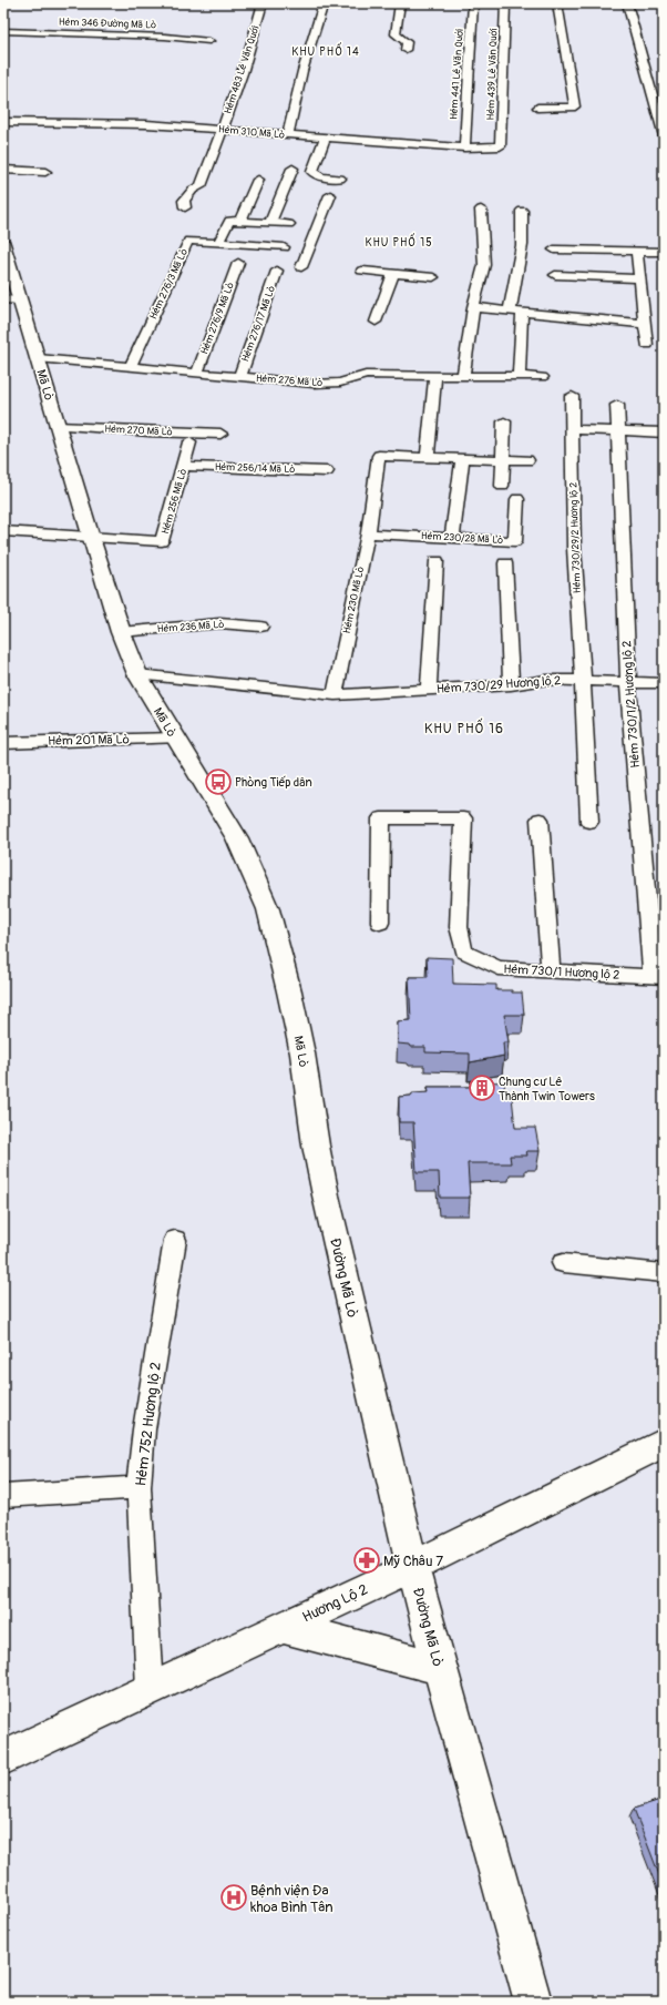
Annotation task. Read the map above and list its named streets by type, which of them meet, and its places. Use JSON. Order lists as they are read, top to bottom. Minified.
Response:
{"streets":{"main road":["Mã Lò","Đường Mã Lò","Hương Lộ 2"],"street":["Hẻm 346 Đường Mã Lò","Hẻm 483 Lê Văn Quới","Hẻm 441 Lê Văn Quới","Hẻm 439 Lê Văn Quới","Hẻm 310 Mã Lò","Hẻm 276/3 Mã Lò","Hẻm 276/9 Mã Lò","Hẻm 276/17 Mã Lò","Hẻm 276 Mã Lò","Hẻm 270 Mã Lò","Hẻm 256/14 Mã Lò","Hẻm 256 Mã Lò","Hẻm 230/28 Mã Lò","Hẻm 730/29/2 Hương lộ 2","Hẻm 230 Mã Lò","Hẻm 236 Mã Lò","Hẻm 730/29 Hương lộ 2","Hẻm 730/1/2 Hương lộ 2","Hẻm 201 Mã Lò","Hẻm 730/1 Hương lộ 2","Hẻm 752 Hương lộ 2"]},"crossings":[["Hẻm 483 Lê Văn Quới","Hẻm 310 Mã Lò"],["Hẻm 441 Lê Văn Quới","Hẻm 310 Mã Lò"],["Hẻm 439 Lê Văn Quới","Hẻm 310 Mã Lò"],["Hẻm 276/3 Mã Lò","Hẻm 276/9 Mã Lò"],["Hẻm 276/3 Mã Lò","Hẻm 276 Mã Lò"],["Hẻm 276/9 Mã Lò","Hẻm 276 Mã Lò"],["Hẻm 276/17 Mã Lò","Hẻm 276 Mã Lò"],["Hẻm 276 Mã Lò","Mã Lò"],["Mã Lò","Hẻm 270 Mã Lò"],["Mã Lò","Hẻm 256 Mã Lò"],["Mã Lò","Hẻm 236 Mã Lò"],["Mã Lò","Hẻm 201 Mã Lò"],["Mã Lò","Đường Mã Lò"],["Hẻm 256/14 Mã Lò","Hẻm 256 Mã Lò"],["Hẻm 230/28 Mã Lò","Hẻm 230 Mã Lò"],["Hẻm 730/29/2 Hương lộ 2","Hẻm 730/29 Hương lộ 2"],["Hẻm 230 Mã Lò","Hẻm 730/29 Hương lộ 2"],["Hẻm 730/29 Hương lộ 2","Hẻm 730/1/2 Hương lộ 2"],["Hẻm 730/1/2 Hương lộ 2","Hẻm 730/1 Hương lộ 2"],["Đường Mã Lò","Hương Lộ 2"],["Hẻm 752 Hương lộ 2","Hương Lộ 2"]],"districts":["KHU PHỐ 14","KHU PHỐ 15","KHU PHỐ 16"],"places":{"bus stop":["Phòng Tiếp dân"],"building":["Chung cư Lê Thành Twin Towers"],"pharmacy":["Mỹ Châu 7"],"hospital":["Bệnh viện Đa khoa Bình Tân"]}}
